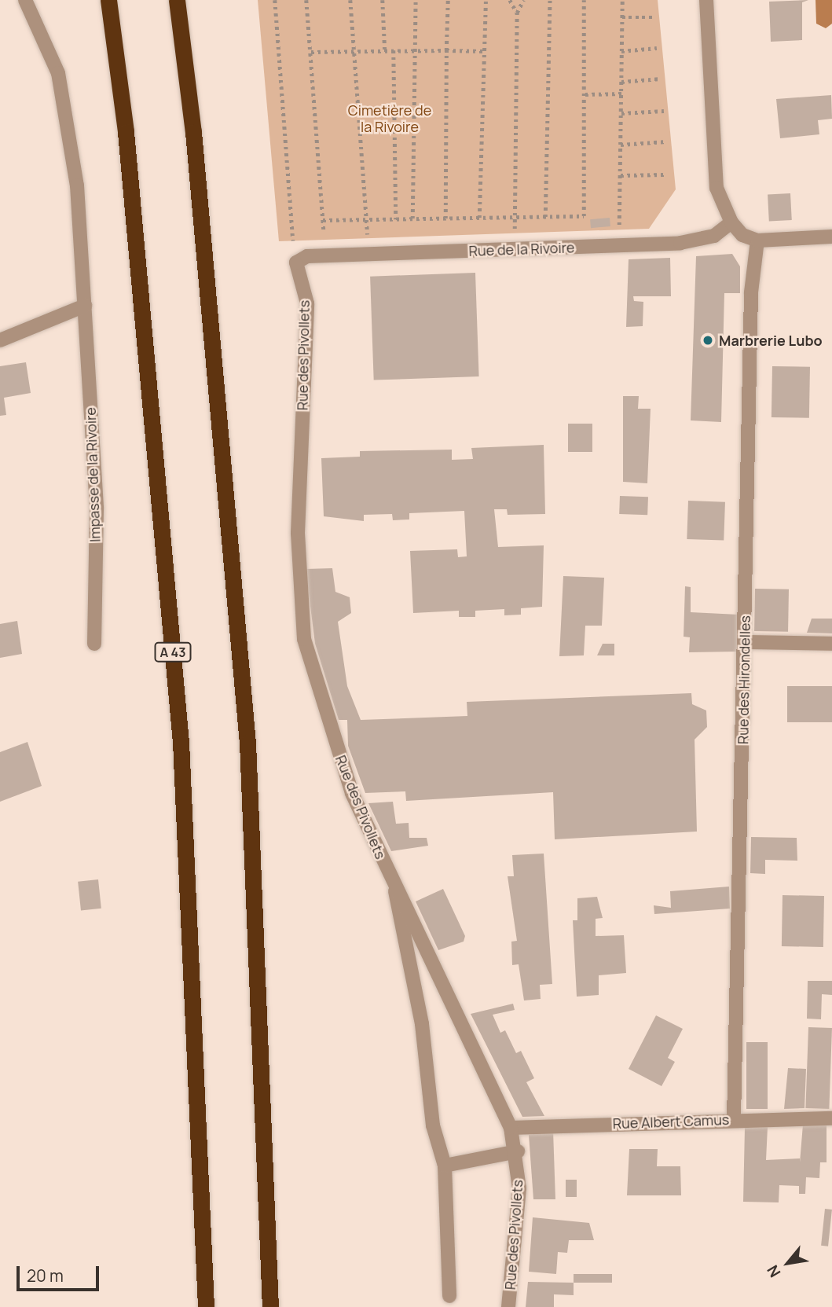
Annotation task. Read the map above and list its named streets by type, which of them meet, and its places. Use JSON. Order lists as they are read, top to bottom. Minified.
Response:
{"streets":{"highway":["A 43"],"street":["Rue de la Rivoire","Rue des Pivollets","Impasse de la Rivoire","Rue des Hirondelles","Rue Albert Camus"]},"crossings":[["Rue de la Rivoire","Rue des Pivollets"],["Rue des Pivollets","Rue Albert Camus"],["Rue des Hirondelles","Rue Albert Camus"]],"parks":["Cimetière de la Rivoire"],"places":["Marbrerie Lubo"],"scale_bar":"20 m","north":"bottom left"}
